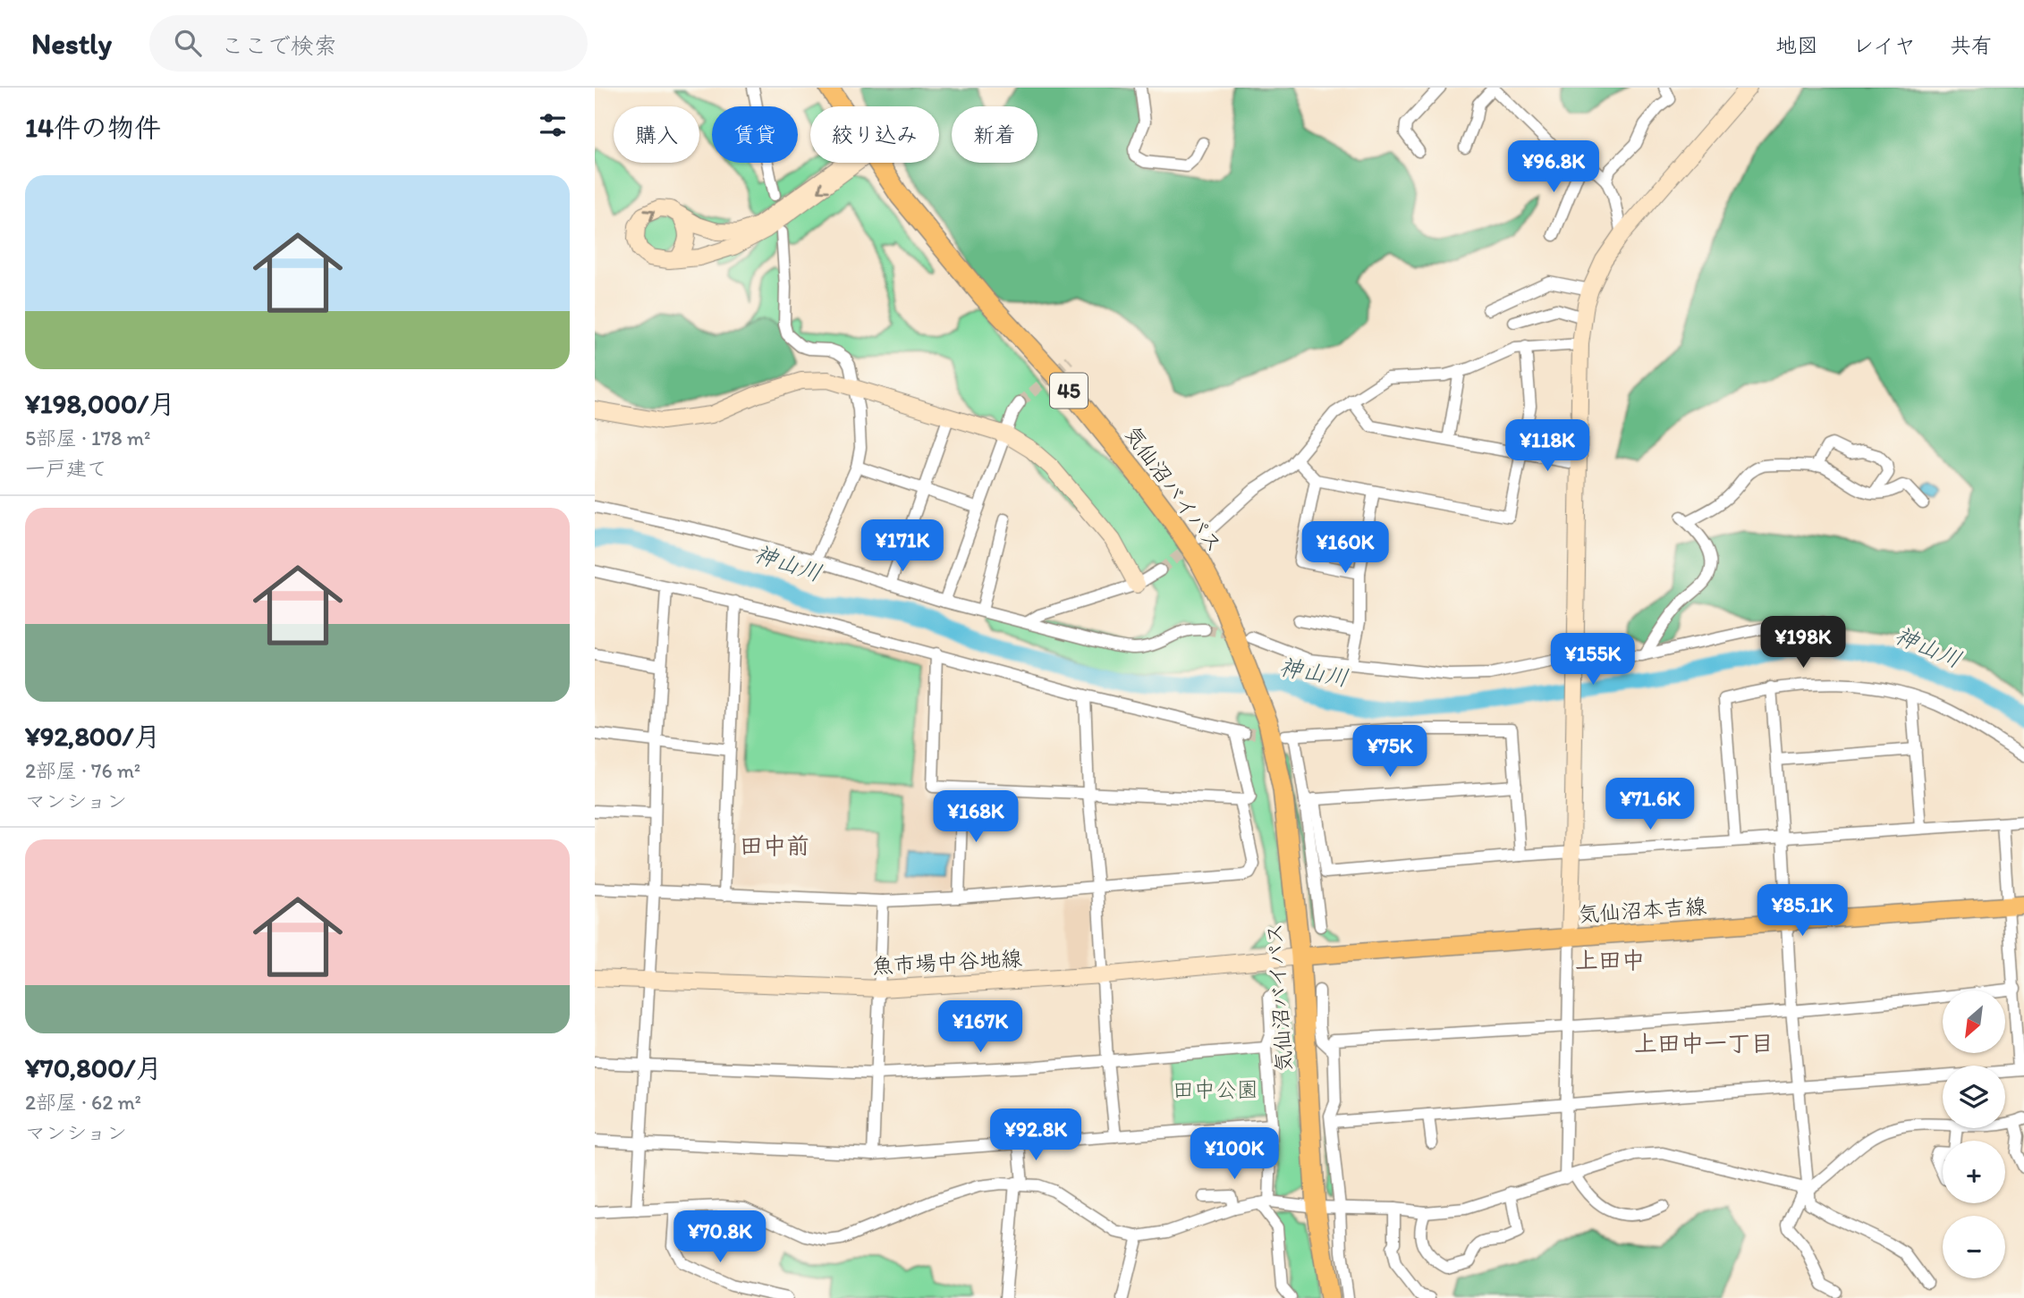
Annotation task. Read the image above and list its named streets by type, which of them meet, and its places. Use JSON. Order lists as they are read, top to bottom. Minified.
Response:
{"streets":{"highway":["45","気仙沼バイパス"],"main road":["気仙沼本吉線"],"street":["魚市場中谷地線"]},"crossings":[["気仙沼バイパス","気仙沼本吉線"],["気仙沼バイパス","魚市場中谷地線"],["気仙沼本吉線","魚市場中谷地線"]],"districts":["田中前","上田中","上田中一丁目"],"water":["神山川"],"parks":["田中公園"],"north":"bottom left","page":{"header":"Nestly","search":"ここで検索","nav":["地図","レイヤ","共有"],"heading":"14件の物件","chip":["購入","賃貸","絞り込み","新着"],"price":["¥96.8K","¥118K","¥171K","¥160K","¥198K","¥155K","¥75K","¥71.6K","¥168K","¥85.1K","¥167K","¥92.8K","¥100K","¥70.8K"],"list":[{"name":"¥198,000/月","note":"5部屋 · 178 m² · 一戸建て"},{"name":"¥92,800/月","note":"2部屋 · 76 m² · マンション"},{"name":"¥70,800/月","note":"2部屋 · 62 m² · マンション"}],"map_buttons":["+","−"]}}
